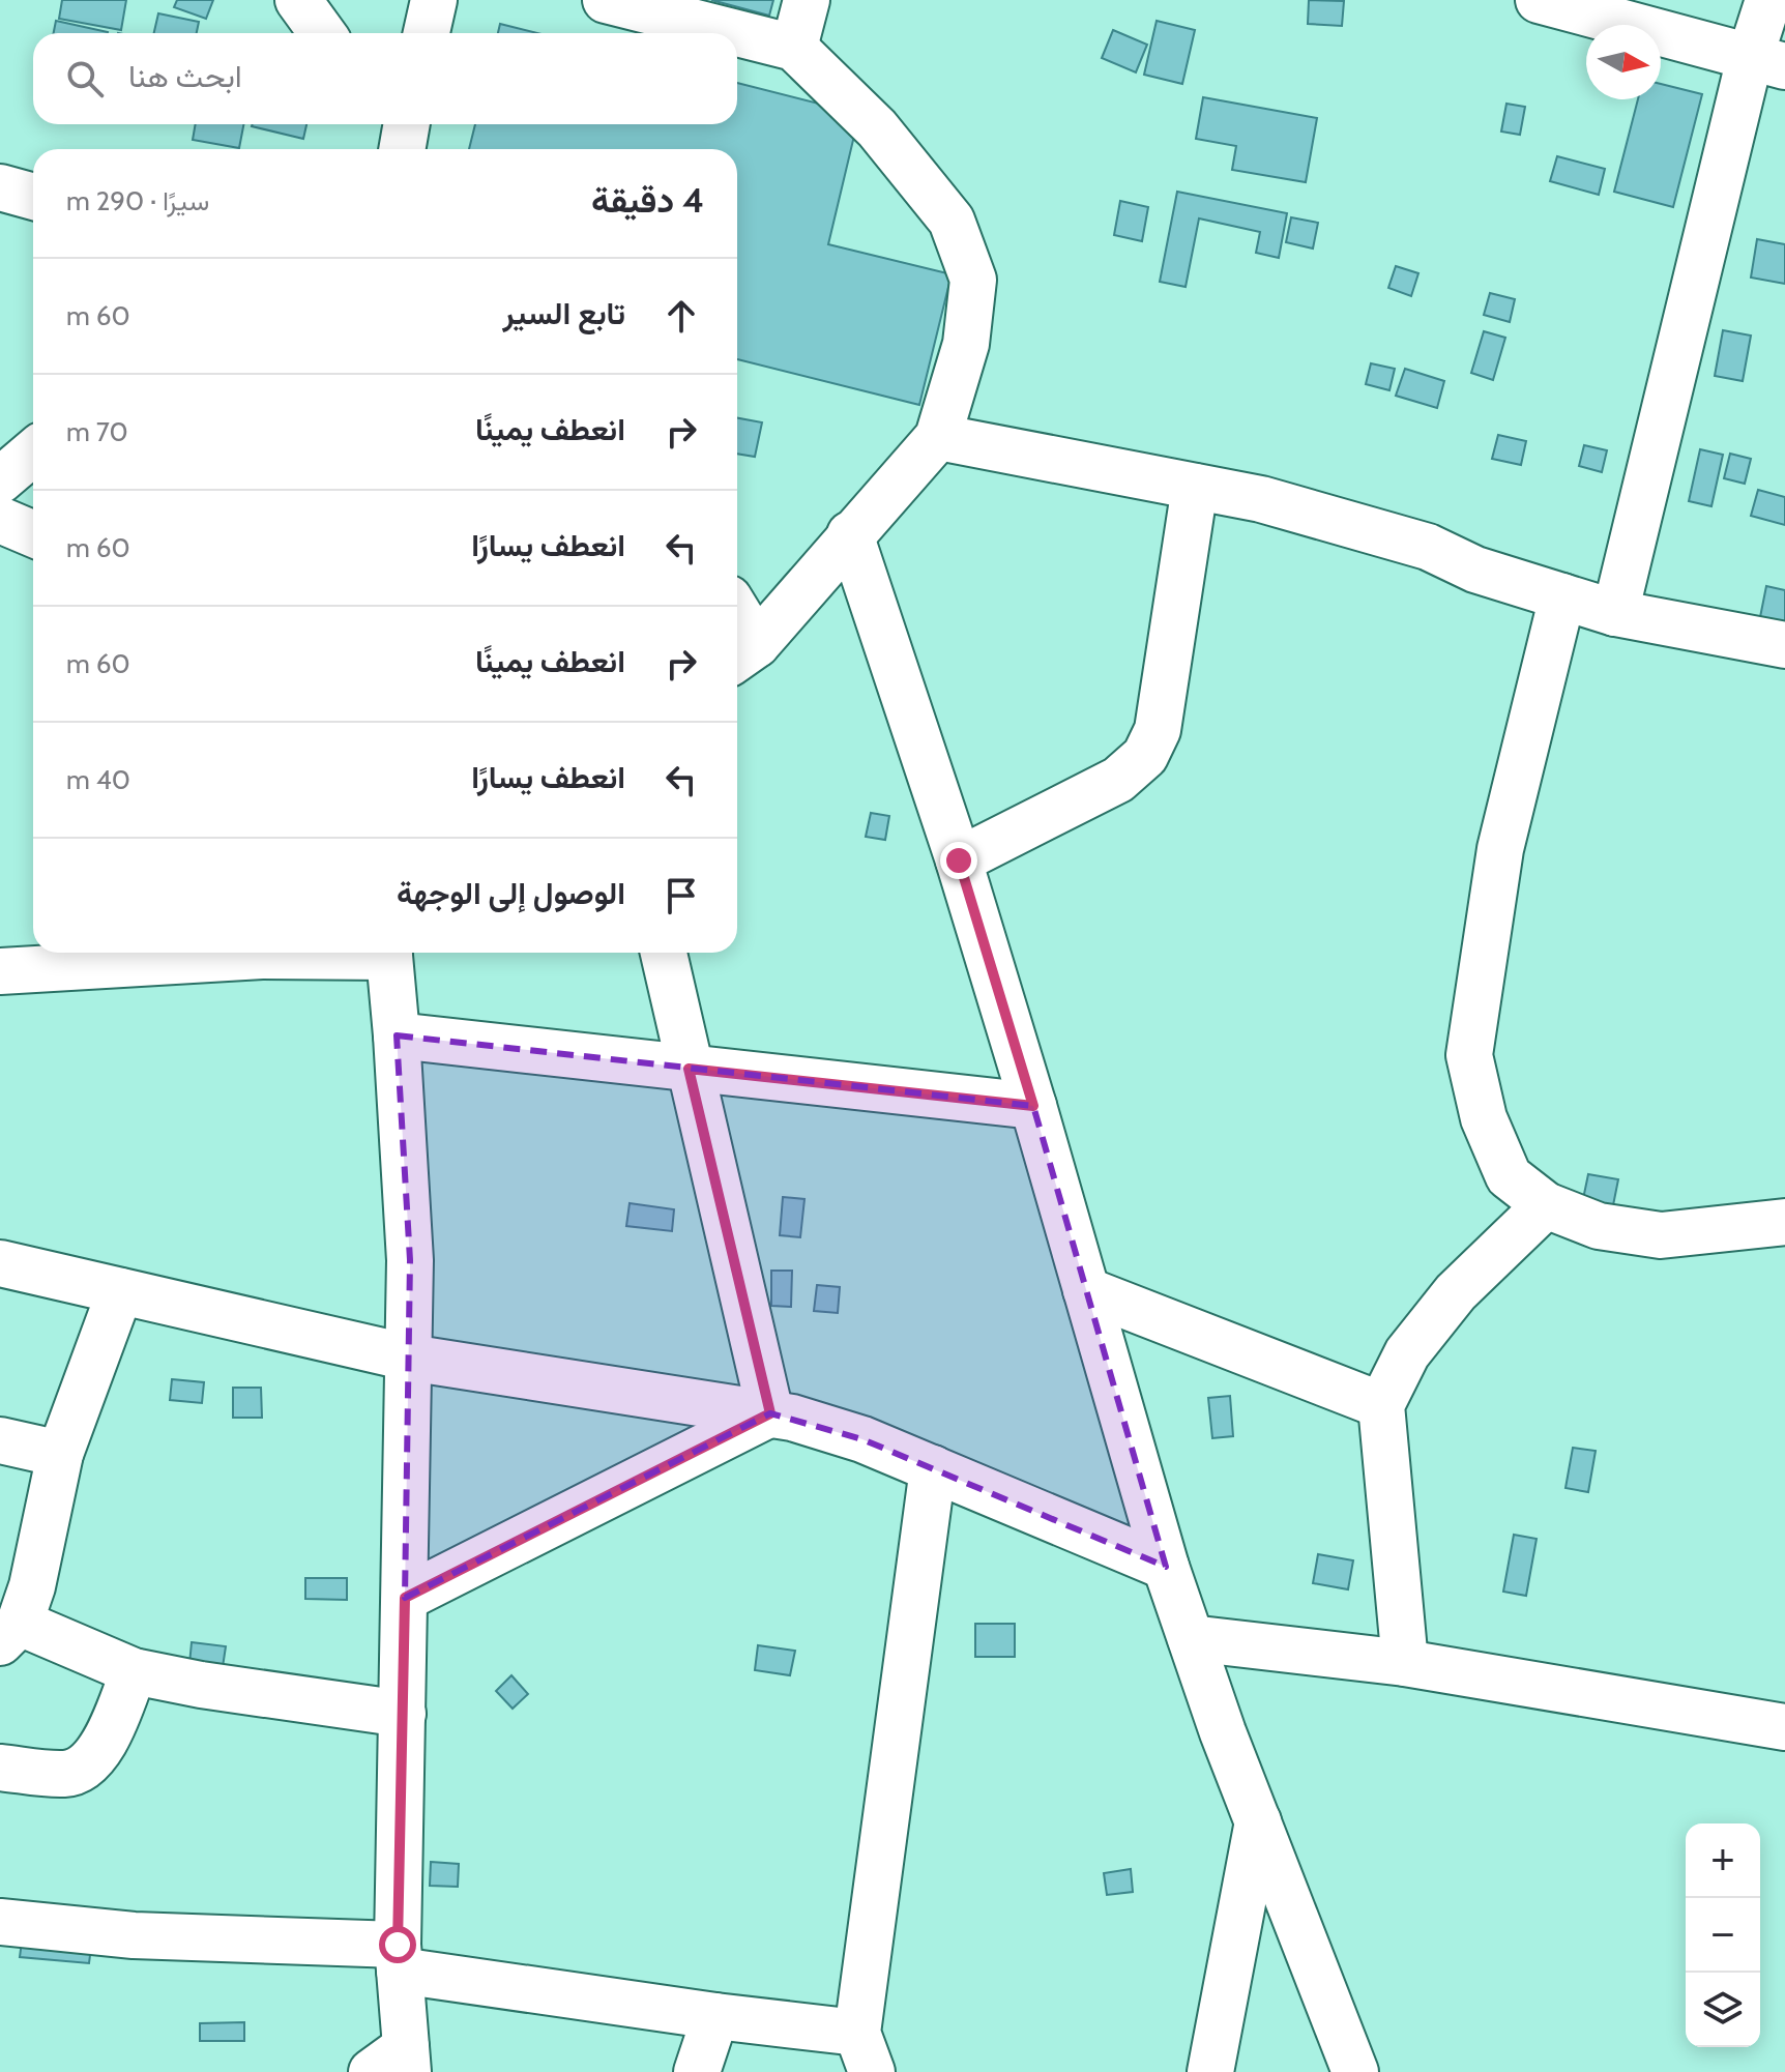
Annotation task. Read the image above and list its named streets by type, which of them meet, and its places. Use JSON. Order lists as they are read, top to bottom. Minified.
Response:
{"north":"right","page":{"search":"ابحث هنا","heading":["4 دقيقة","سيرًا · 290 m"],"list":[["تابع السير","60 m"],["انعطف يمينًا","70 m"],["انعطف يسارًا","60 m"],["انعطف يمينًا","60 m"],["انعطف يسارًا","40 m"],"الوصول إلى الوجهة"],"map_buttons":["+","−"]}}
